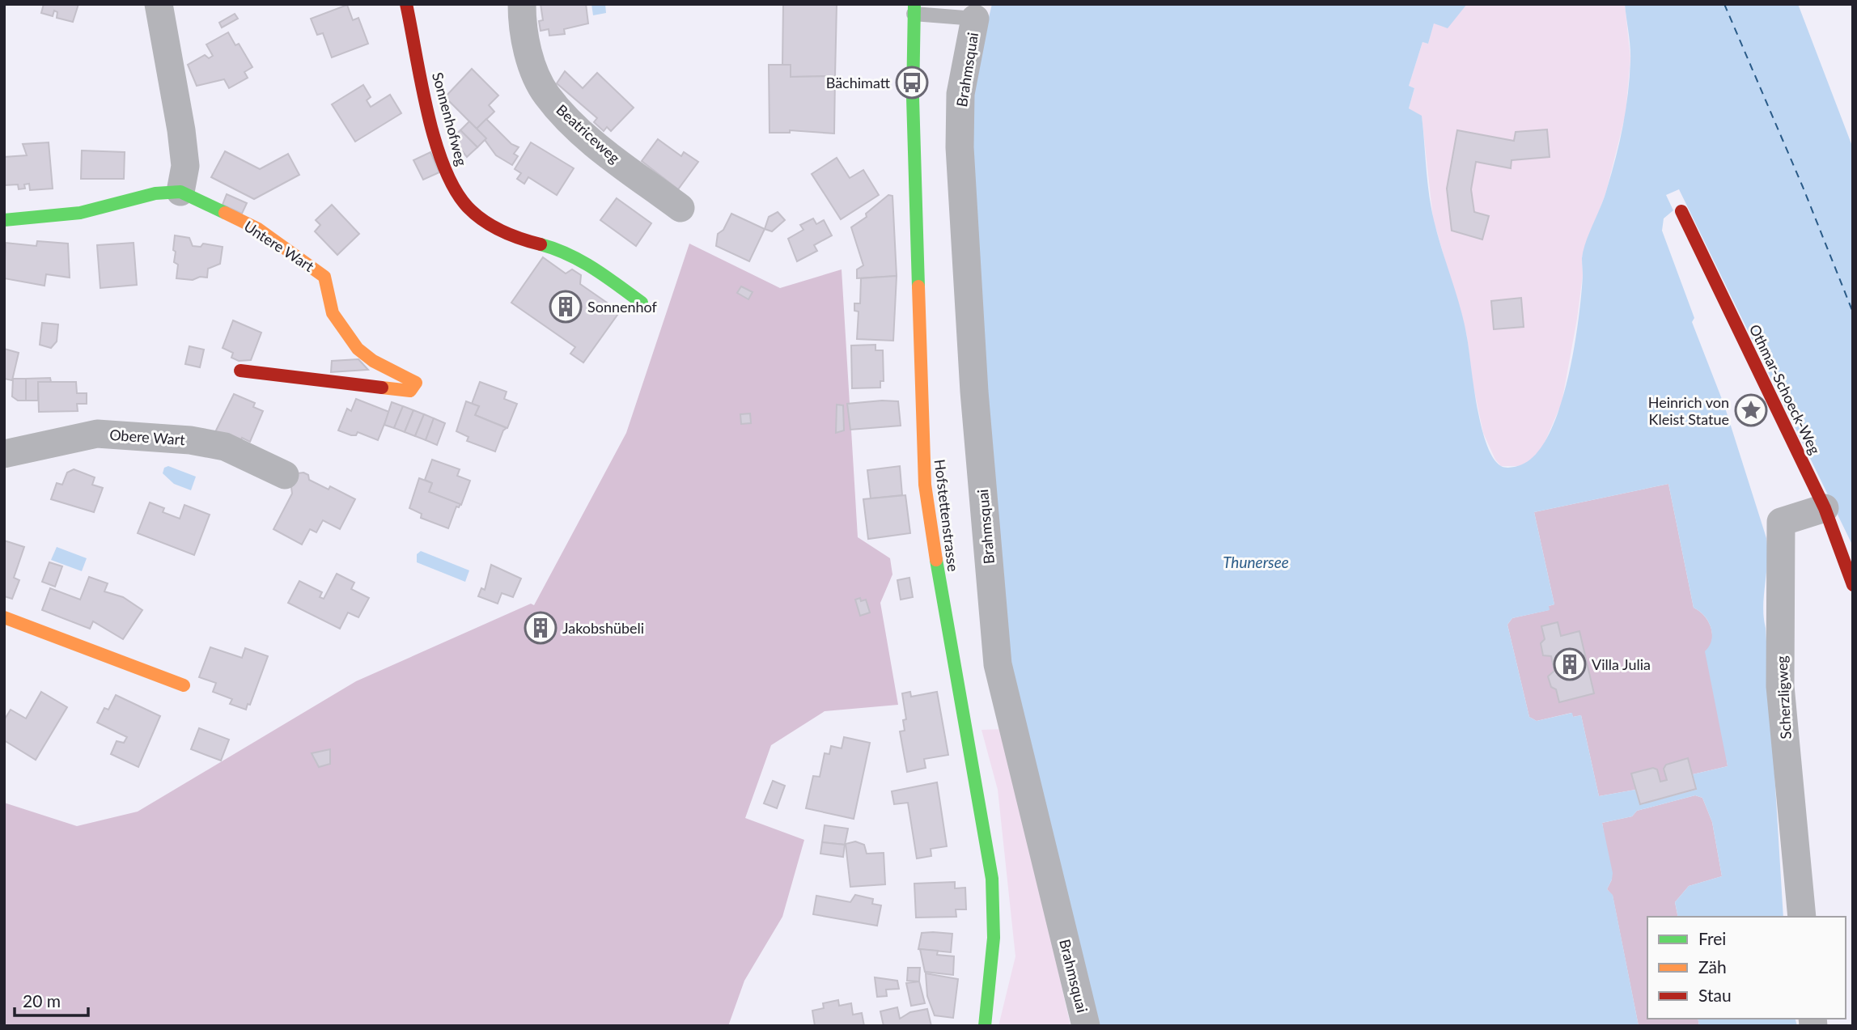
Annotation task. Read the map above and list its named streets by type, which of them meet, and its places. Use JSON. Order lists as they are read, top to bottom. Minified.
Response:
{"streets":{"street":["Brahmsquai","Sonnenhofweg","Beatriceweg","Untere Wart","Othmar-Schoeck-Weg","Obere Wart","Hofstettenstrasse","Scherzligweg"]},"crossings":[["Othmar-Schoeck-Weg","Scherzligweg"]],"water":["Thunersee"],"places":{"bus stop":["Bächimatt"],"building":["Sonnenhof","Jakobshübeli","Villa Julia"],"place":["Heinrich von Kleist Statue"]},"legend":["Frei","Zäh","Stau"],"scale_bar":"20 m"}
